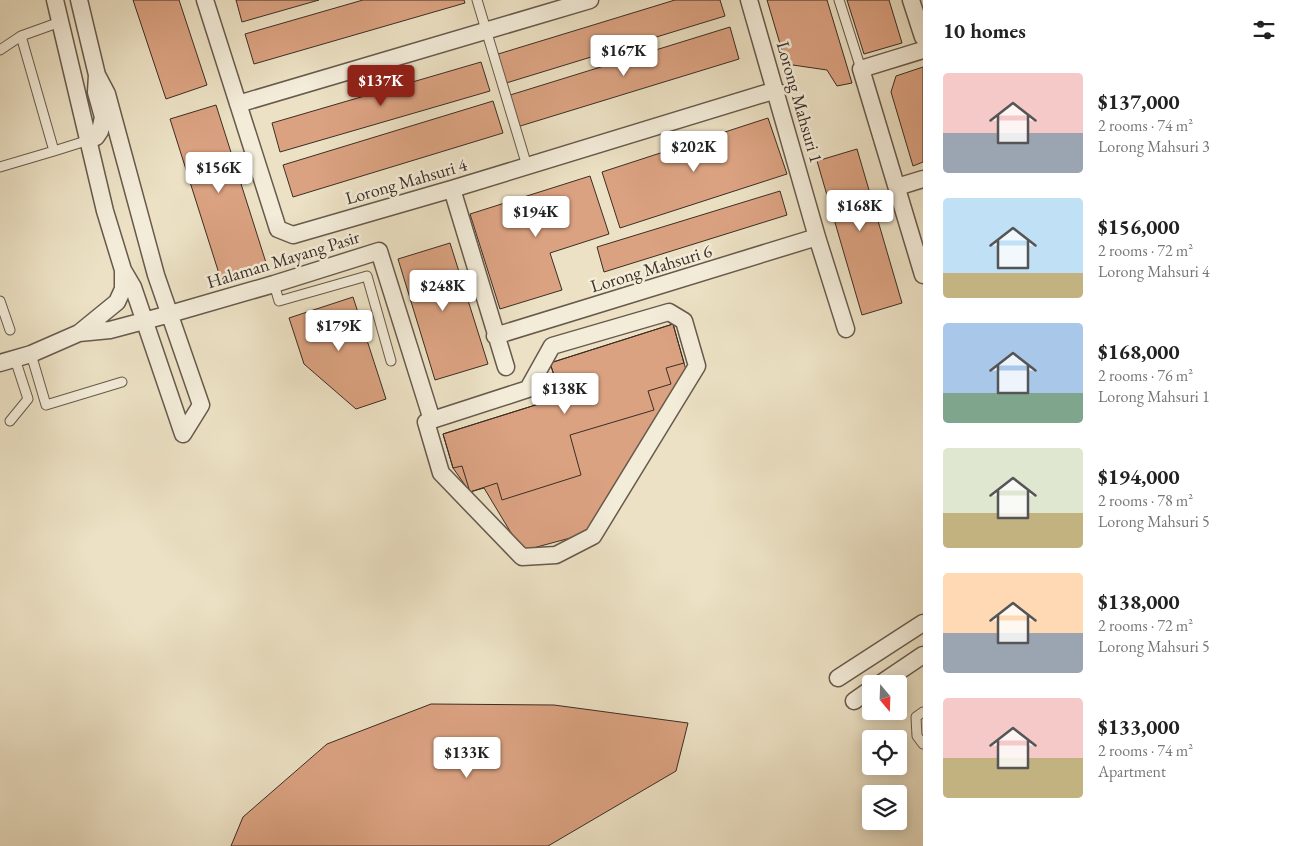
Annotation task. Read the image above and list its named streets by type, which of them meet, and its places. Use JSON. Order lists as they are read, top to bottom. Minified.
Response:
{"streets":{"street":["Lorong Mahsuri 1","Lorong Mahsuri 4","Halaman Mayang Pasir","Lorong Mahsuri 6"]},"crossings":[["Lorong Mahsuri 1","Lorong Mahsuri 4"],["Lorong Mahsuri 1","Lorong Mahsuri 6"]],"north":"bottom","page":{"heading":"10 homes","price":["$167K","$137K","$202K","$156K","$168K","$194K","$248K","$179K","$138K","$133K"],"list":[{"name":"$137,000","note":"2 rooms · 74 m² · Lorong Mahsuri 3"},{"name":"$156,000","note":"2 rooms · 72 m² · Lorong Mahsuri 4"},{"name":"$168,000","note":"2 rooms · 76 m² · Lorong Mahsuri 1"},{"name":"$194,000","note":"2 rooms · 78 m² · Lorong Mahsuri 5"},{"name":"$138,000","note":"2 rooms · 72 m² · Lorong Mahsuri 5"},{"name":"$133,000","note":"2 rooms · 74 m² · Apartment"}]}}
